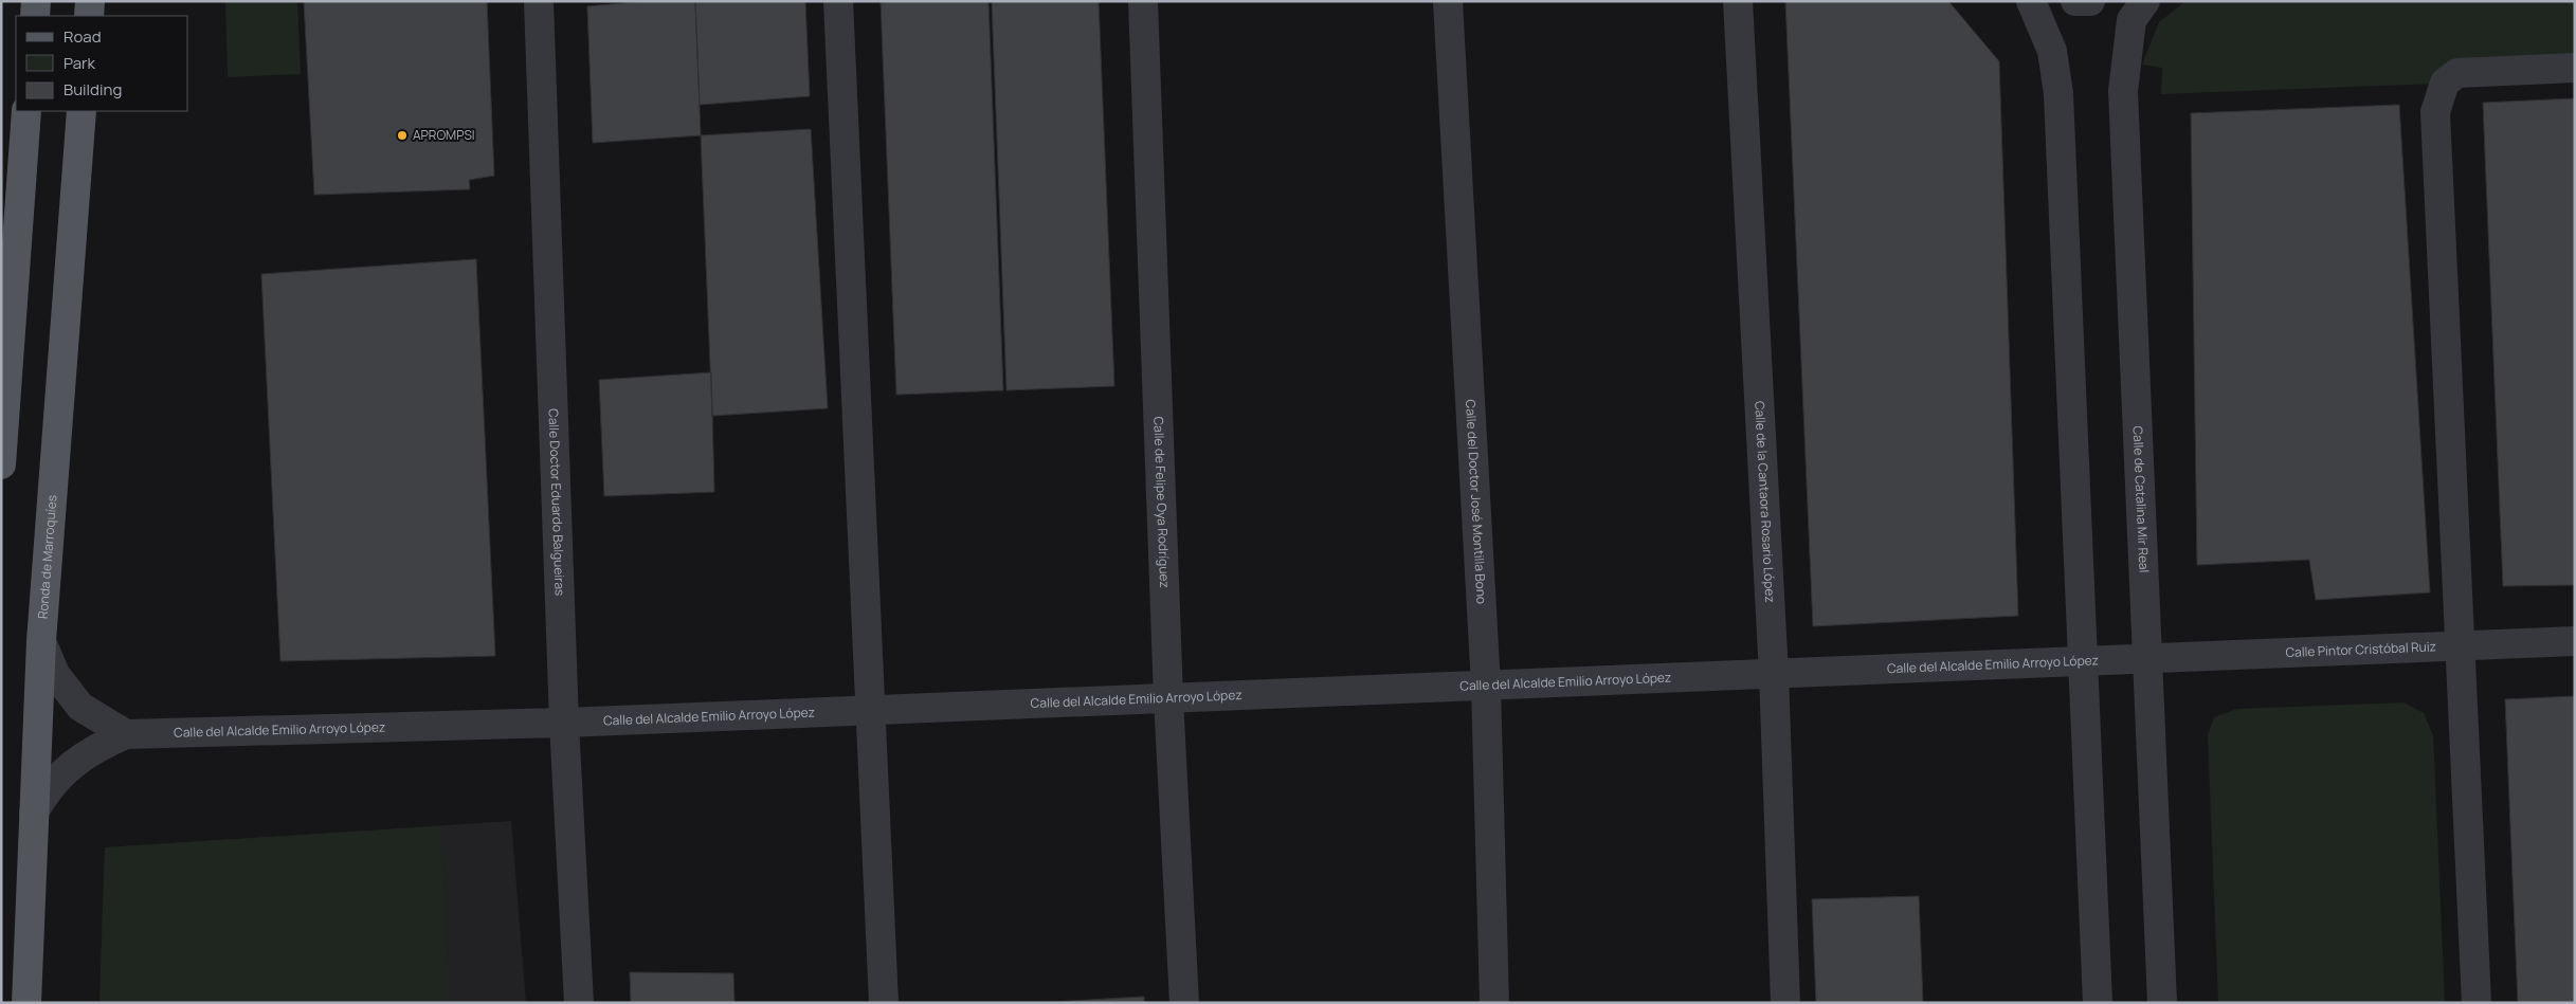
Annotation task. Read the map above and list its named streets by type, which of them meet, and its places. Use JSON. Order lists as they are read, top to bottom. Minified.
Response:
{"streets":{"main road":["Ronda de Marroquíes"],"street":["Calle de Catalina Mir Real","Calle del Doctor José Montilla Bono","Calle de la Cantaora Rosario López","Calle Doctor Eduardo Balgueiras","Calle de Felipe Oya Rodríguez","Calle Pintor Cristóbal Ruiz","Calle del Alcalde Emilio Arroyo López"]},"crossings":[["Calle de Catalina Mir Real","Calle Pintor Cristóbal Ruiz"],["Calle de Catalina Mir Real","Calle del Alcalde Emilio Arroyo López"],["Calle del Doctor José Montilla Bono","Calle del Alcalde Emilio Arroyo López"],["Calle de la Cantaora Rosario López","Calle del Alcalde Emilio Arroyo López"],["Calle Doctor Eduardo Balgueiras","Calle del Alcalde Emilio Arroyo López"],["Calle de Felipe Oya Rodríguez","Calle del Alcalde Emilio Arroyo López"],["Calle Pintor Cristóbal Ruiz","Calle del Alcalde Emilio Arroyo López"]],"places":["APROMPSI"],"legend":["Road","Park","Building"]}
